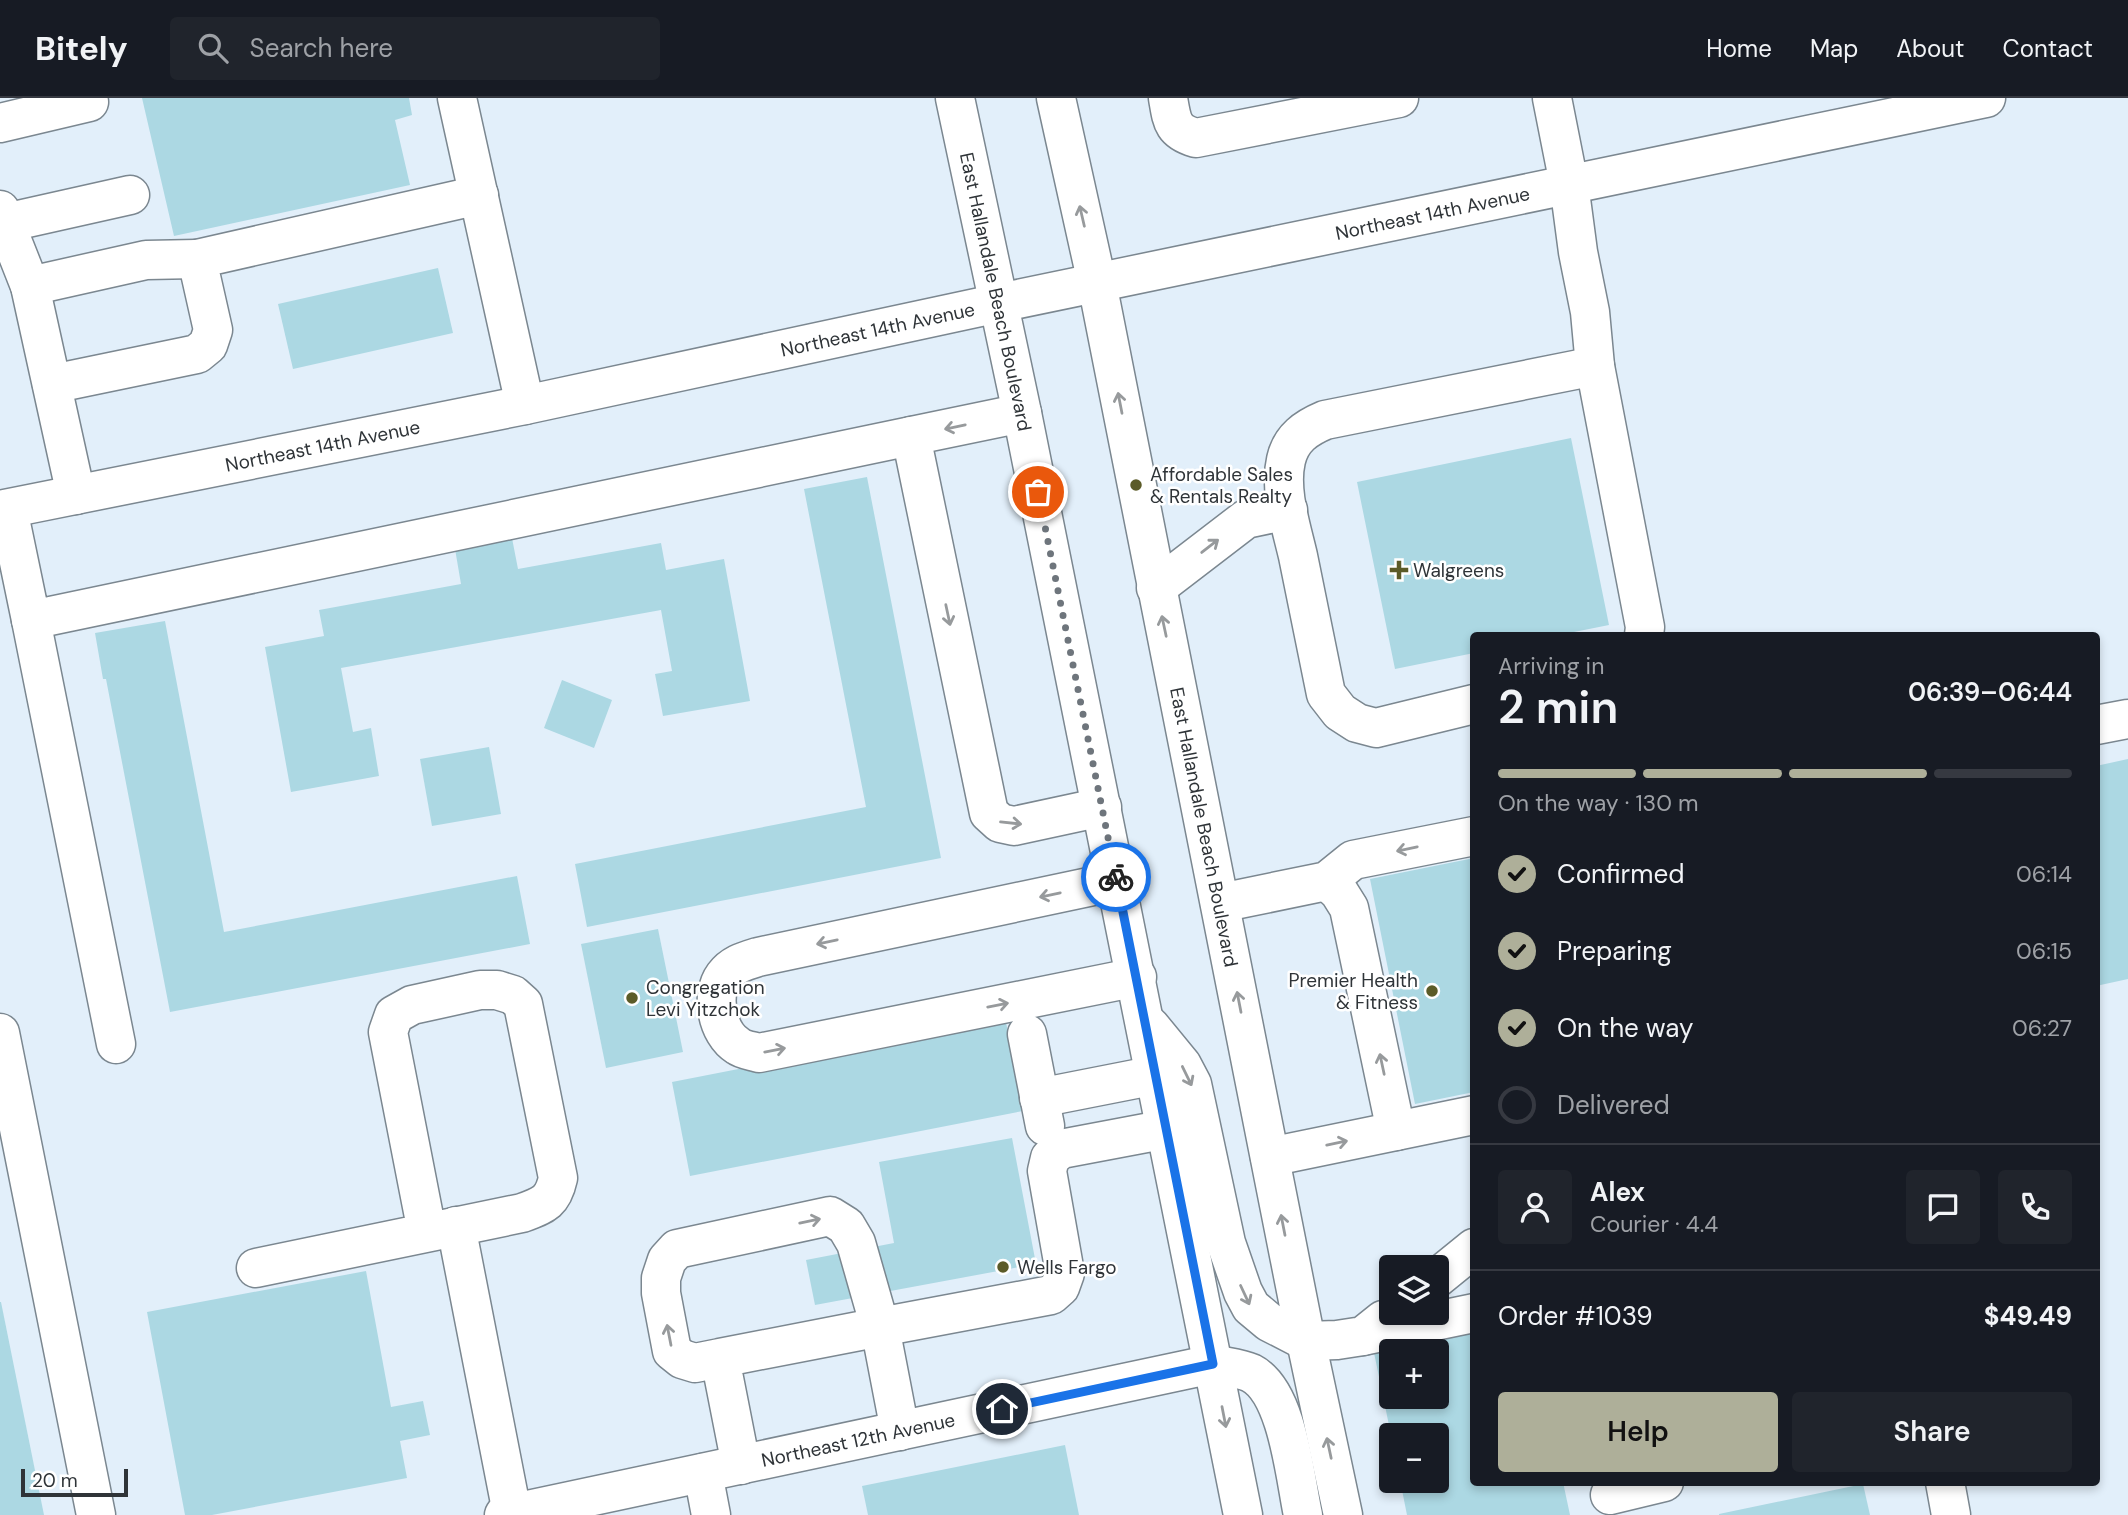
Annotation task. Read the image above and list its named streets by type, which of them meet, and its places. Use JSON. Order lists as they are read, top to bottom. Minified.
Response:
{"streets":{"street":["Northeast 14th Avenue","East Hallandale Beach Boulevard","Northeast 12th Avenue"]},"crossings":[["Northeast 14th Avenue","East Hallandale Beach Boulevard"],["East Hallandale Beach Boulevard","Northeast 12th Avenue"]],"places":{"other":["Affordable Sales & Rentals Realty","Premier Health & Fitness","Congregation Levi Yitzchok","Wells Fargo"],"health":["Walgreens"]},"scale_bar":"20 m","page":{"header":"Bitely","search":"Search here","nav":["Home","Map","About","Contact"],"heading":["2 min","Arriving in","06:39–06:44"],"panel":["Alex","Courier · 4.4","Order #1039","$49.49"],"bar":"On the way · 130 m","list":[["Confirmed","06:14"],["Preparing","06:15"],["On the way","06:27"],"Delivered"],"map_buttons":["+","−"],"buttons":["Help","Share"],"scale":"20 m"}}
